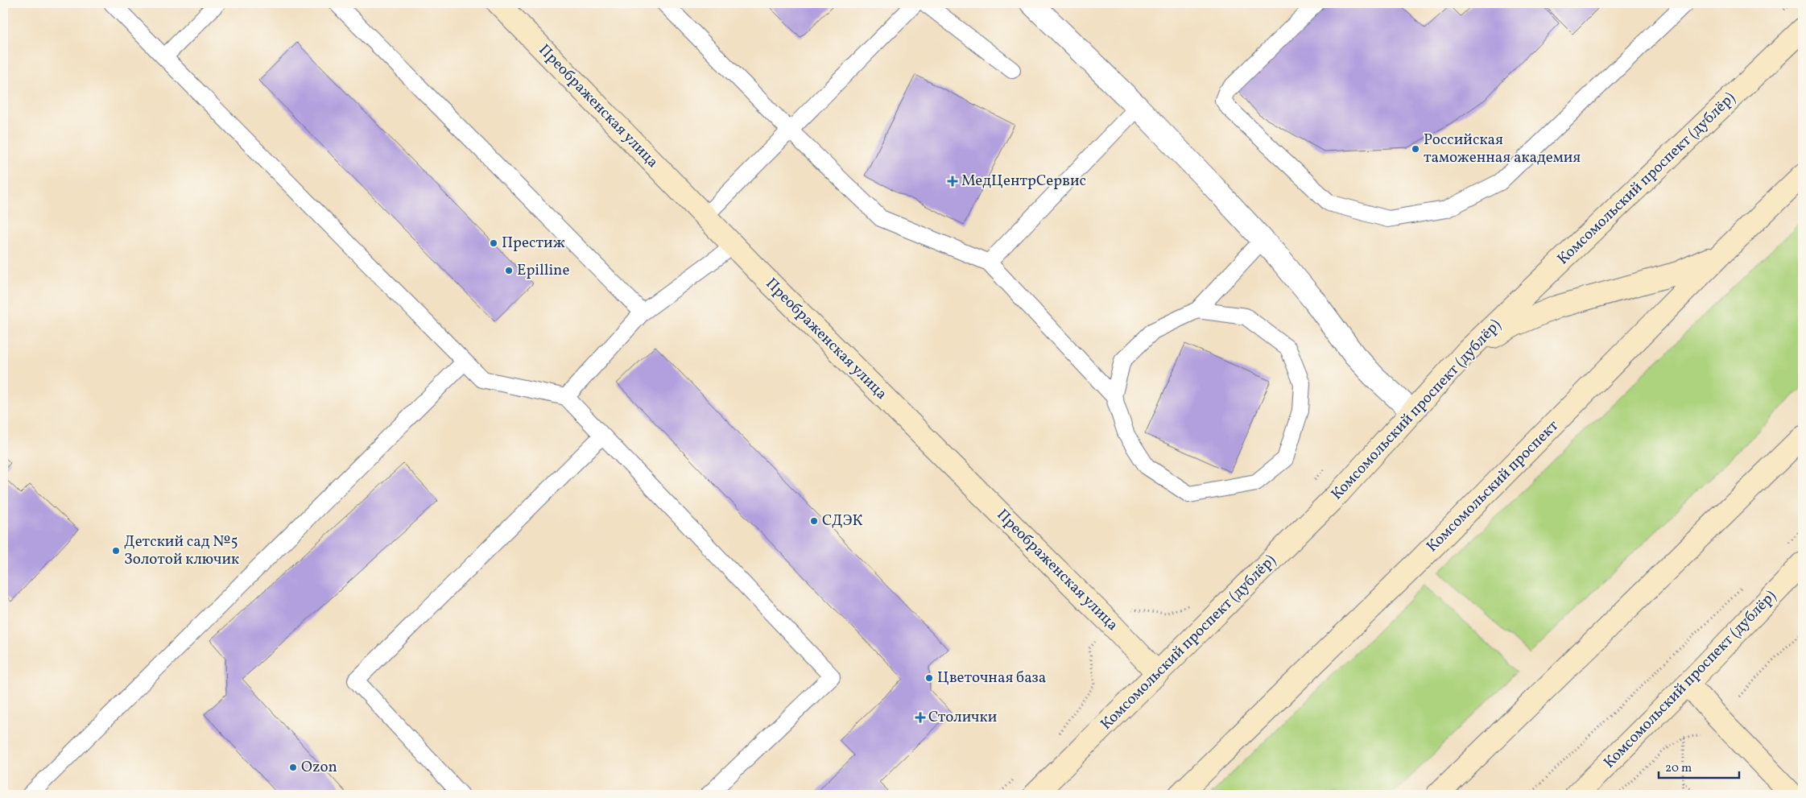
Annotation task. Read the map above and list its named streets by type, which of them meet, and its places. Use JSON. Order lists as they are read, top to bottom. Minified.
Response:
{"streets":{"street":["Преображенская улица","Комсомольский проспект (дублёр)","Комсомольский проспект"]},"crossings":[["Преображенская улица","Комсомольский проспект (дублёр)"]],"places":{"other":["Российская таможенная академия","Престиж","Epilline","СДЭК","Детский сад №5 Золотой ключик","Цветочная база","Ozon"],"health":["МедЦентрСервис","Столички"]},"scale_bar":"20 m"}
